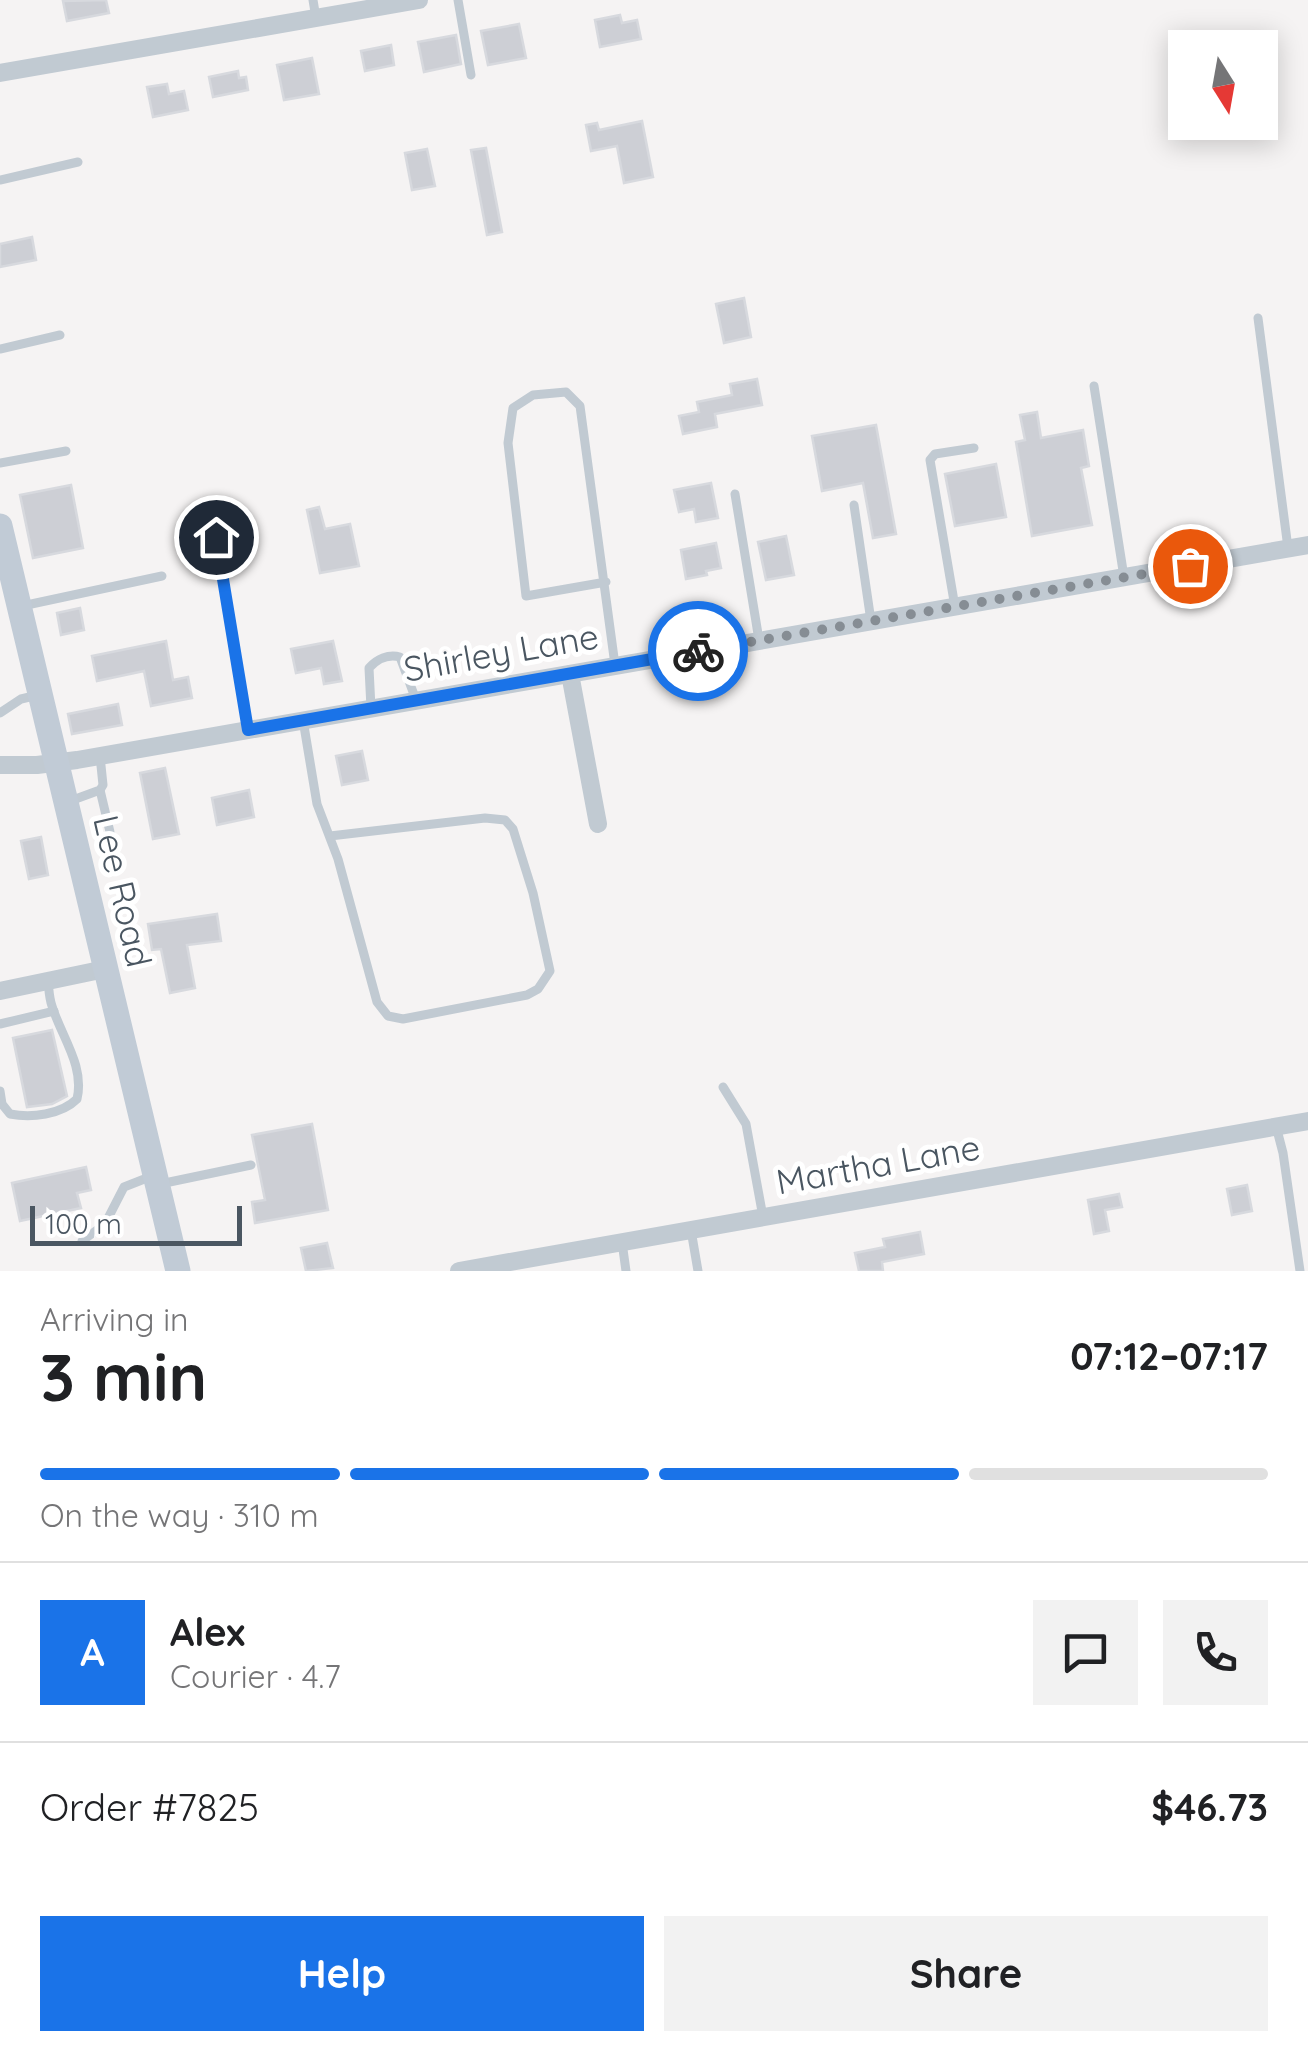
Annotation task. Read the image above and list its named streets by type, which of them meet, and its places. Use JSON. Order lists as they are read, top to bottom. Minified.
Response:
{"streets":{"main road":["Lee Road"],"street":["Shirley Lane","Martha Lane"]},"crossings":[["Shirley Lane","Lee Road"]],"scale_bar":"100 m","north":"bottom","page":{"scale":"100 m","heading":["3 min","Arriving in","07:12–07:17"],"panel":["Alex","Courier · 4.7","Order #7825","$46.73"],"bar":"On the way · 310 m","round":"A","buttons":["Help","Share"]}}
